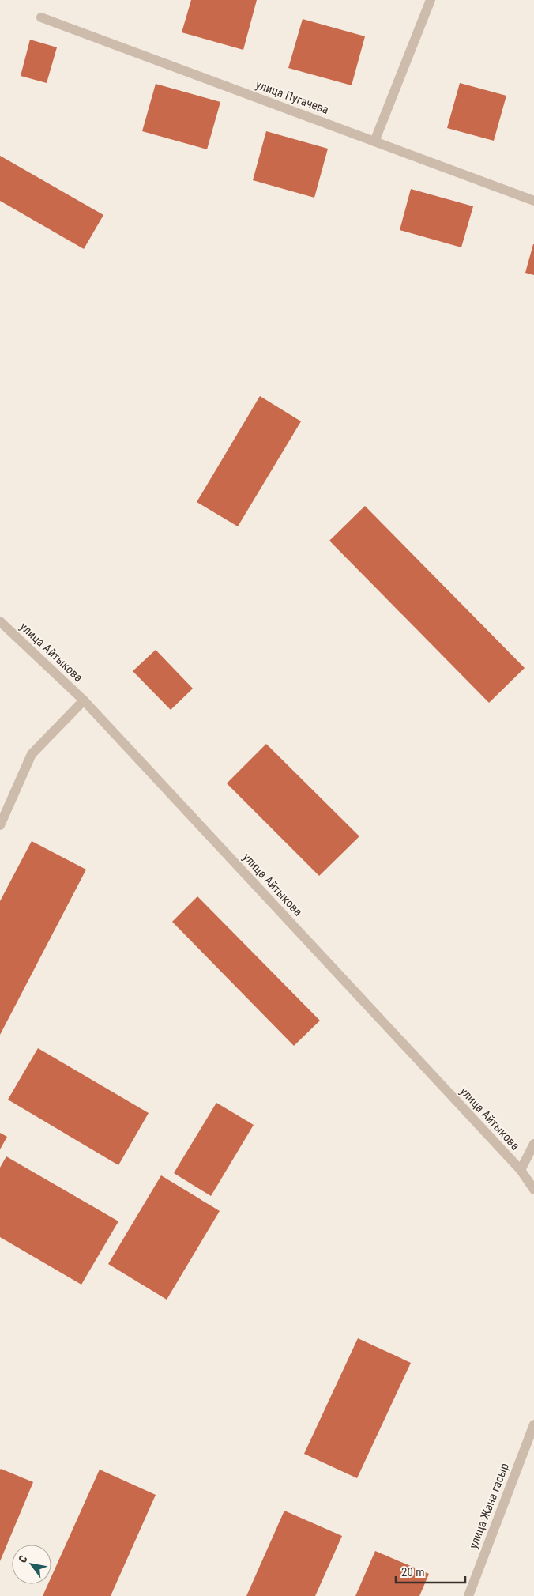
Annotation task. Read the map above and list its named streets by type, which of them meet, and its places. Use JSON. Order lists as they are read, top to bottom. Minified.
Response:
{"streets":{"street":["улица Пугачева","улица Айтыкова","улица Жана гасыр"]},"scale_bar":"20 m","north":"top left"}
